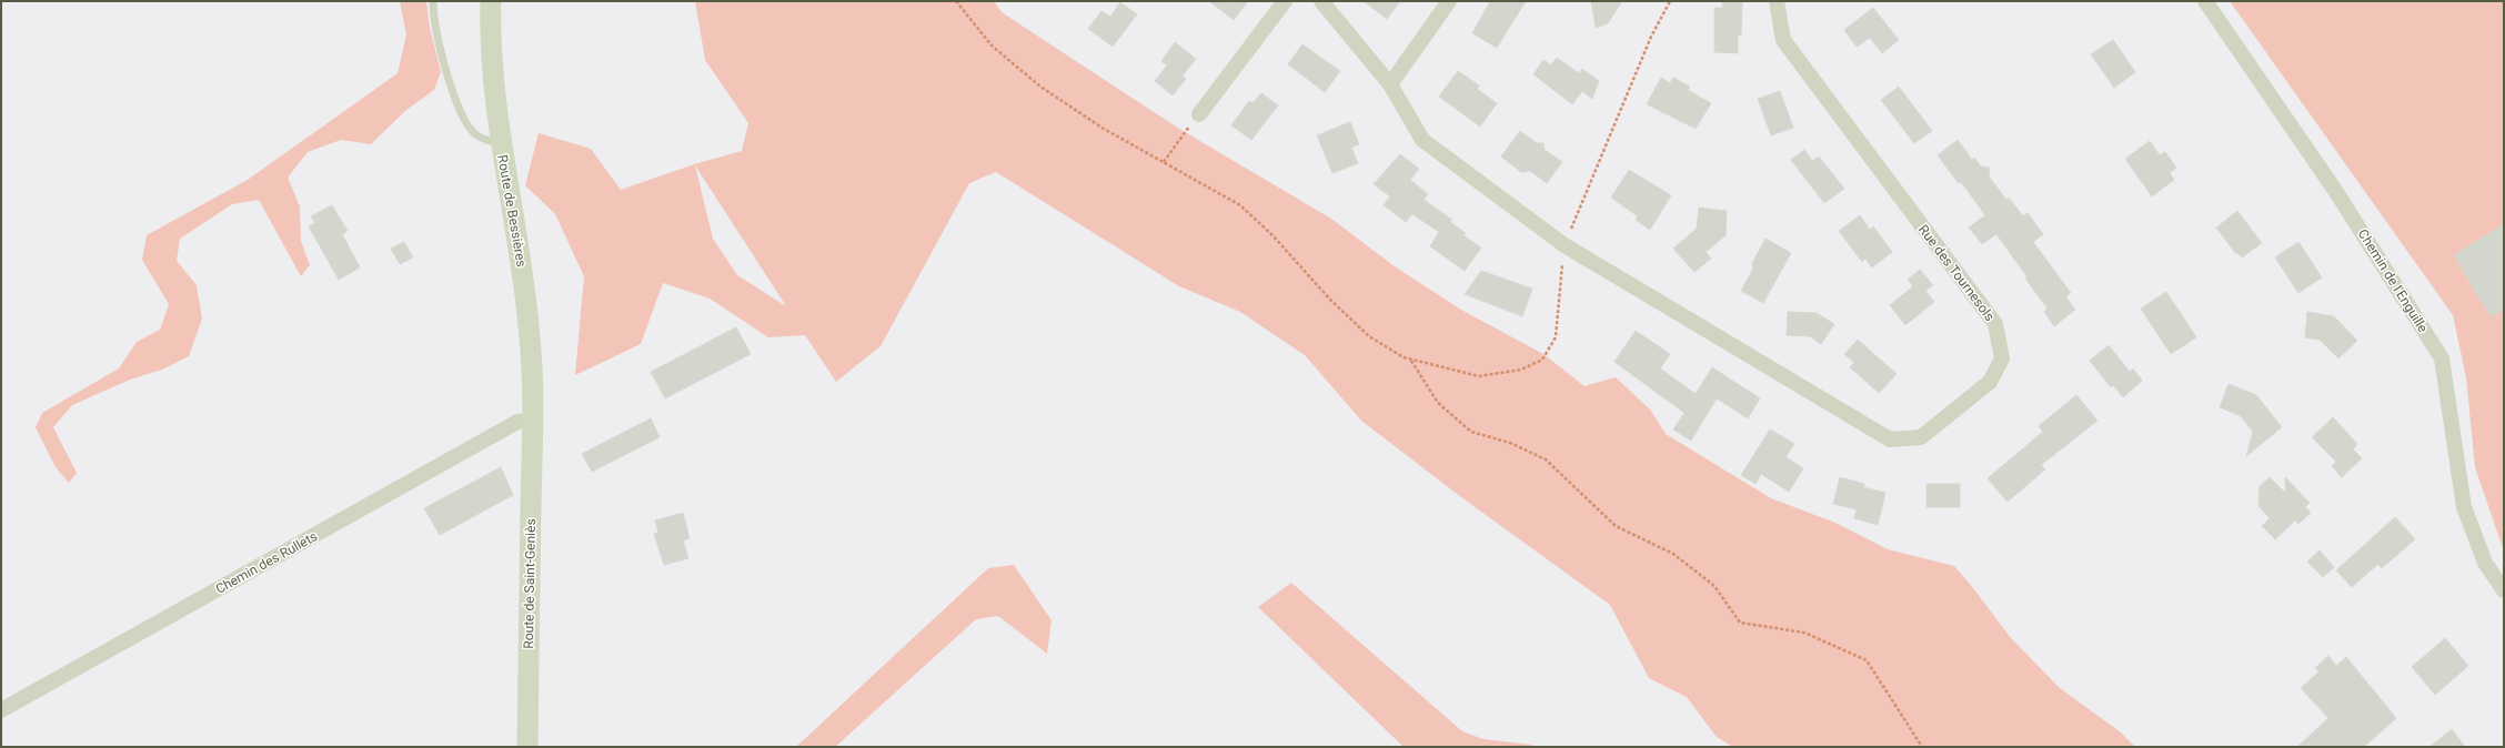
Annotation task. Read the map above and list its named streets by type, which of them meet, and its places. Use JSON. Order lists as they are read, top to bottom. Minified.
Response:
{"streets":{"main road":["Route de Bessières","Route de Saint-Geniès"],"street":["Rue des Tournesols","Chemin de l'Enguille","Chemin des Rullets"]},"crossings":[["Route de Bessières","Chemin des Rullets"],["Route de Bessières","Route de Saint-Geniès"],["Chemin des Rullets","Route de Saint-Geniès"]]}
